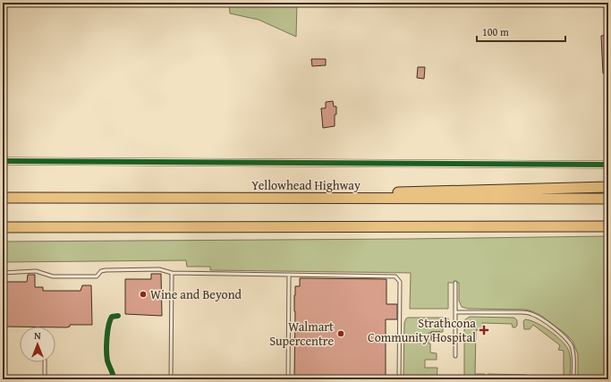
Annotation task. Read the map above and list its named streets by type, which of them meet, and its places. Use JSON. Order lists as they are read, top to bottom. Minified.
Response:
{"streets":{"highway":["Yellowhead Highway"]},"places":{"other":["Wine and Beyond","Walmart Supercentre"],"health":["Strathcona Community Hospital"]},"scale_bar":"100 m","north":"top"}
